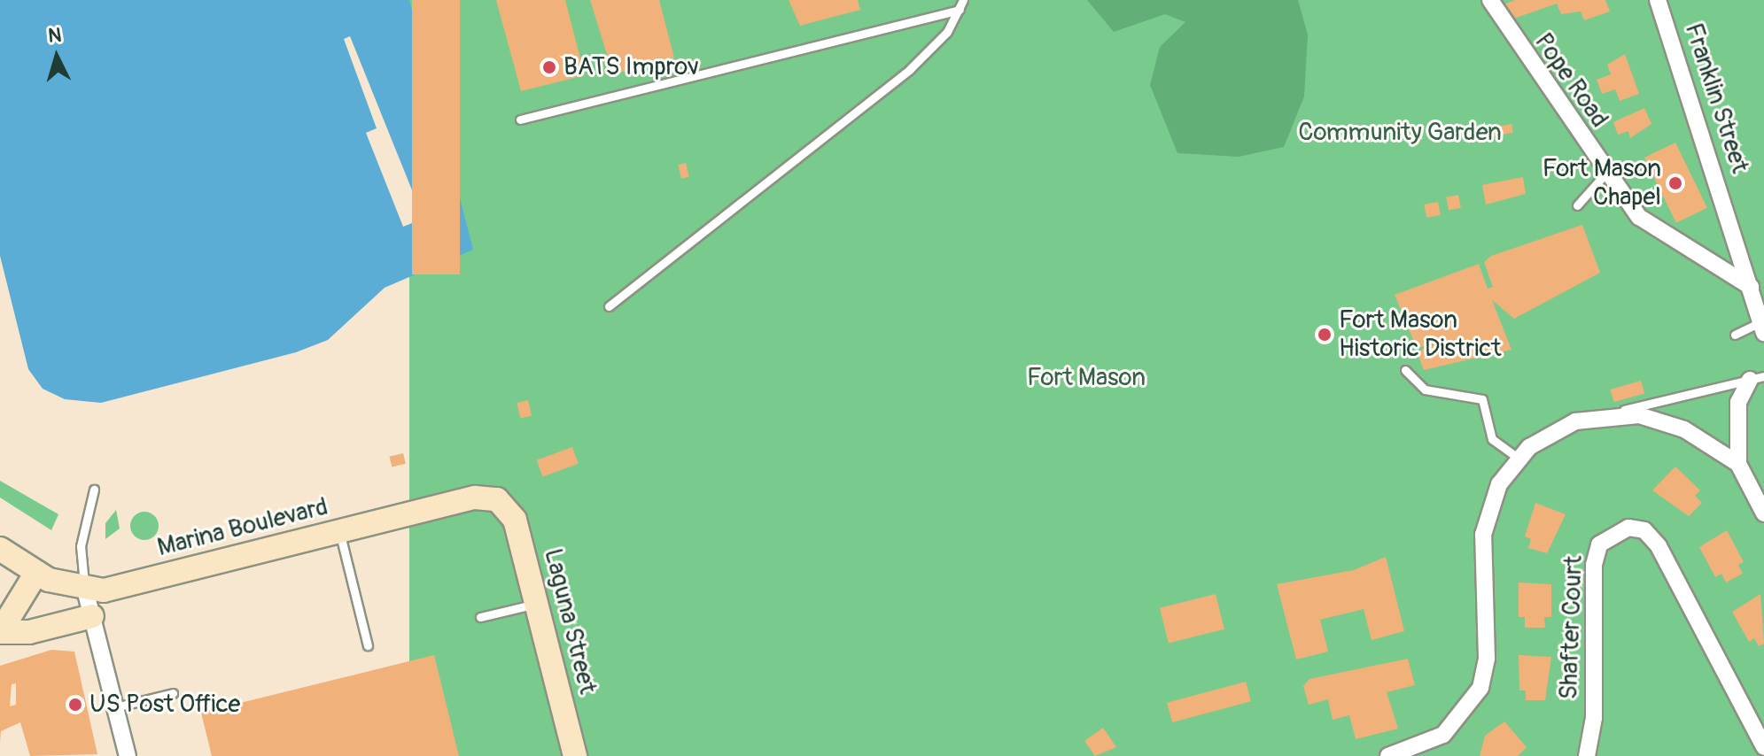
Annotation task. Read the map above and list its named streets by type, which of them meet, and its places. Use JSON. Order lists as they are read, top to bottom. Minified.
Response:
{"streets":{"main road":["Marina Boulevard","Laguna Street"],"street":["Pope Road","Franklin Street","Shafter Court"]},"crossings":[["Pope Road","Franklin Street"],["Marina Boulevard","Laguna Street"]],"parks":["Community Garden","Fort Mason"],"places":["BATS Improv","Fort Mason Chapel","Fort Mason Historic District","US Post Office"],"north":"top"}
